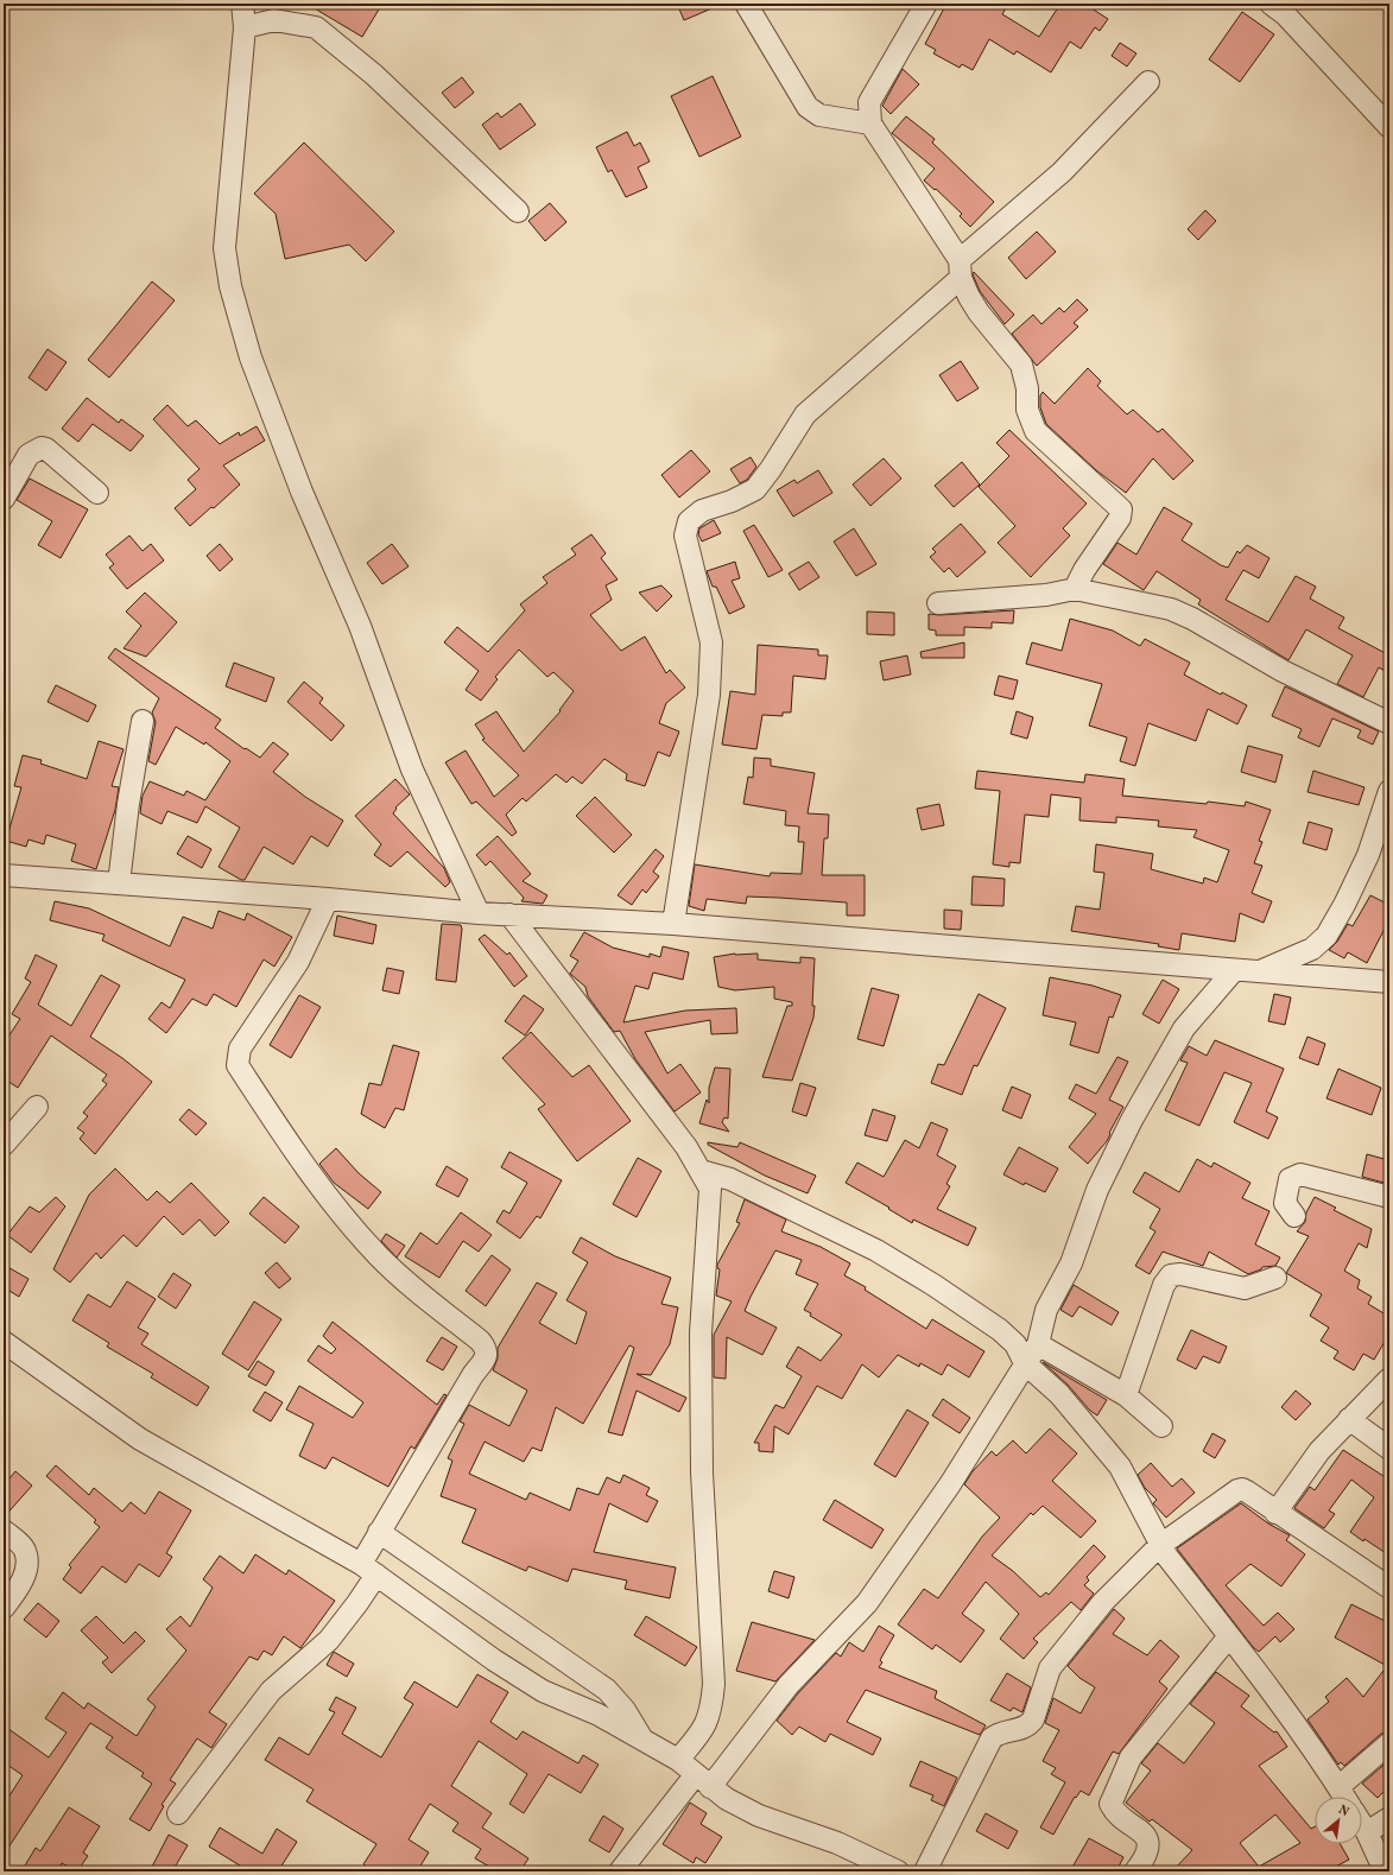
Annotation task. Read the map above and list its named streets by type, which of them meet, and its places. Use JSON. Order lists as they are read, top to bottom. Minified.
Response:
{"north":"top right"}
